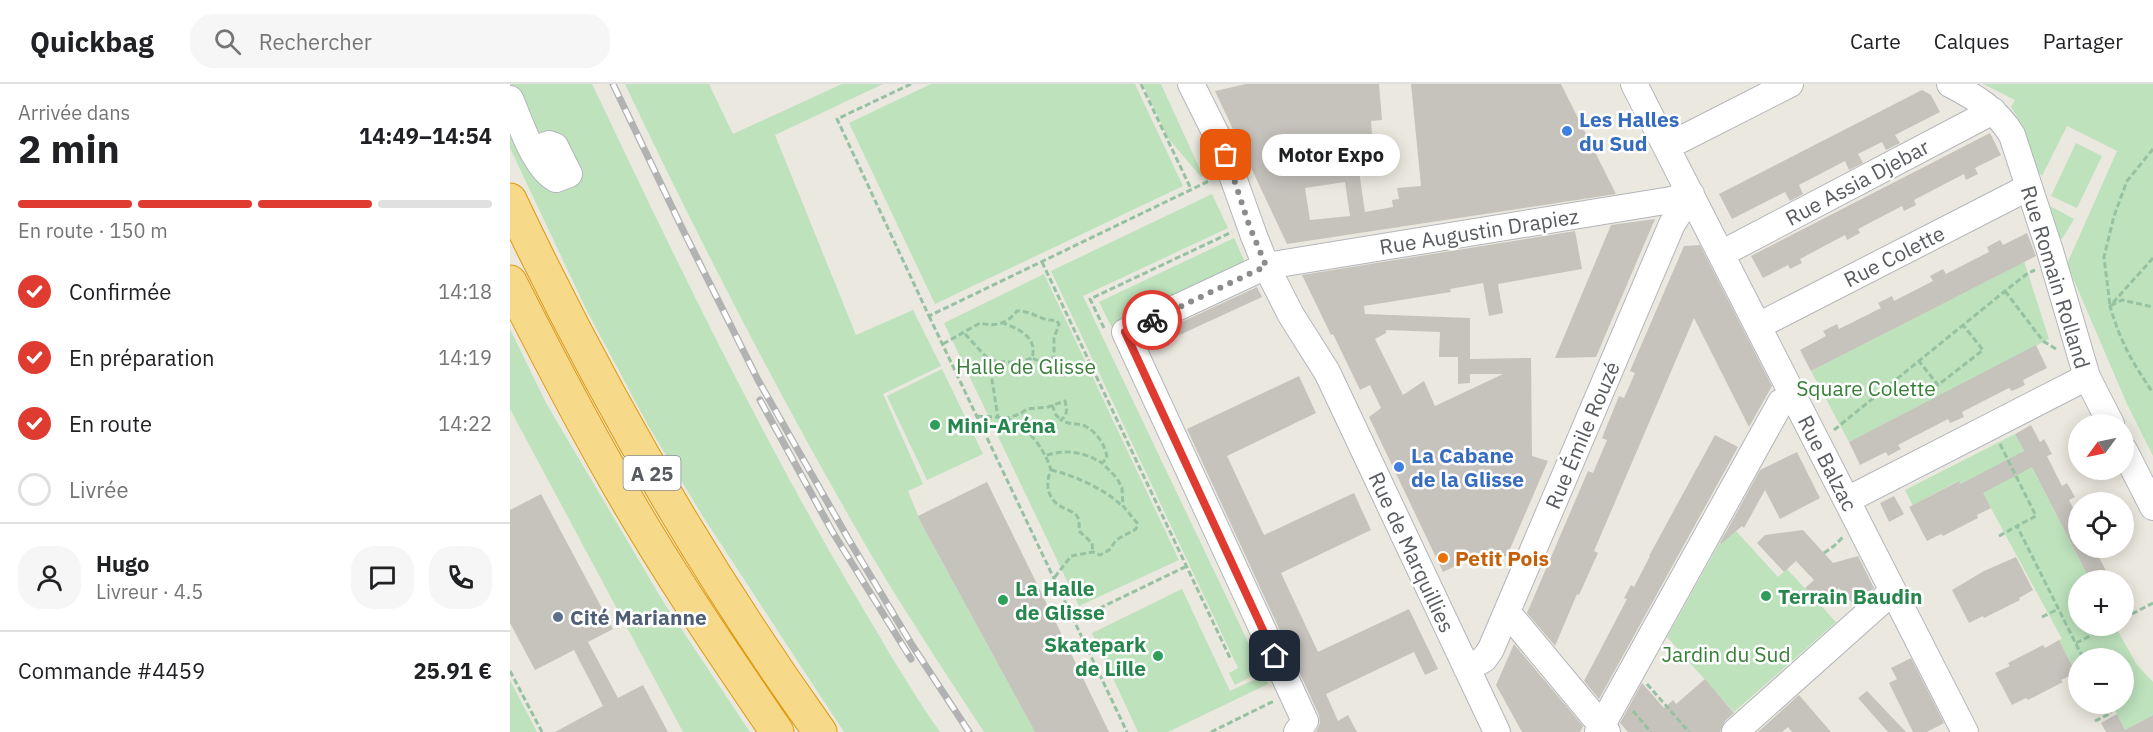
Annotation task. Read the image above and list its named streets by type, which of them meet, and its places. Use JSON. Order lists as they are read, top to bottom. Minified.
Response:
{"streets":{"highway":["A 25"],"street":["Rue Assia Djebar","Rue Augustin Drapiez","Rue Colette","Rue Romain Rolland","Rue Émile Rouzé","Rue Balzac","Rue de Marquillies"]},"crossings":[["Rue Assia Djebar","Rue Romain Rolland"],["Rue Assia Djebar","Rue Balzac"],["Rue Augustin Drapiez","Rue Émile Rouzé"],["Rue Augustin Drapiez","Rue Balzac"],["Rue Augustin Drapiez","Rue de Marquillies"],["Rue Colette","Rue Romain Rolland"],["Rue Colette","Rue Balzac"],["Rue Romain Rolland","Rue Balzac"],["Rue Émile Rouzé","Rue Balzac"],["Rue Émile Rouzé","Rue de Marquillies"]],"parks":["Halle de Glisse","Square Colette","Jardin du Sud"],"places":["Les Halles du Sud","Motor Expo","Mini-Aréna","La Cabane de la Glisse","Petit Pois","Terrain Baudin","La Halle de Glisse","Cité Marianne","Skatepark de Lille"],"north":"bottom left","page":{"header":"Quickbag","search":"Rechercher","nav":["Carte","Calques","Partager"],"heading":["2 min","Arrivée dans","14:49–14:54"],"panel":["Hugo","Livreur · 4.5","Commande #4459","25.91 €"],"bubble":"Motor Expo","bar":"En route · 150 m","list":[["Confirmée","14:18"],["En préparation","14:19"],["En route","14:22"],"Livrée"],"map_buttons":["+","−"]}}
